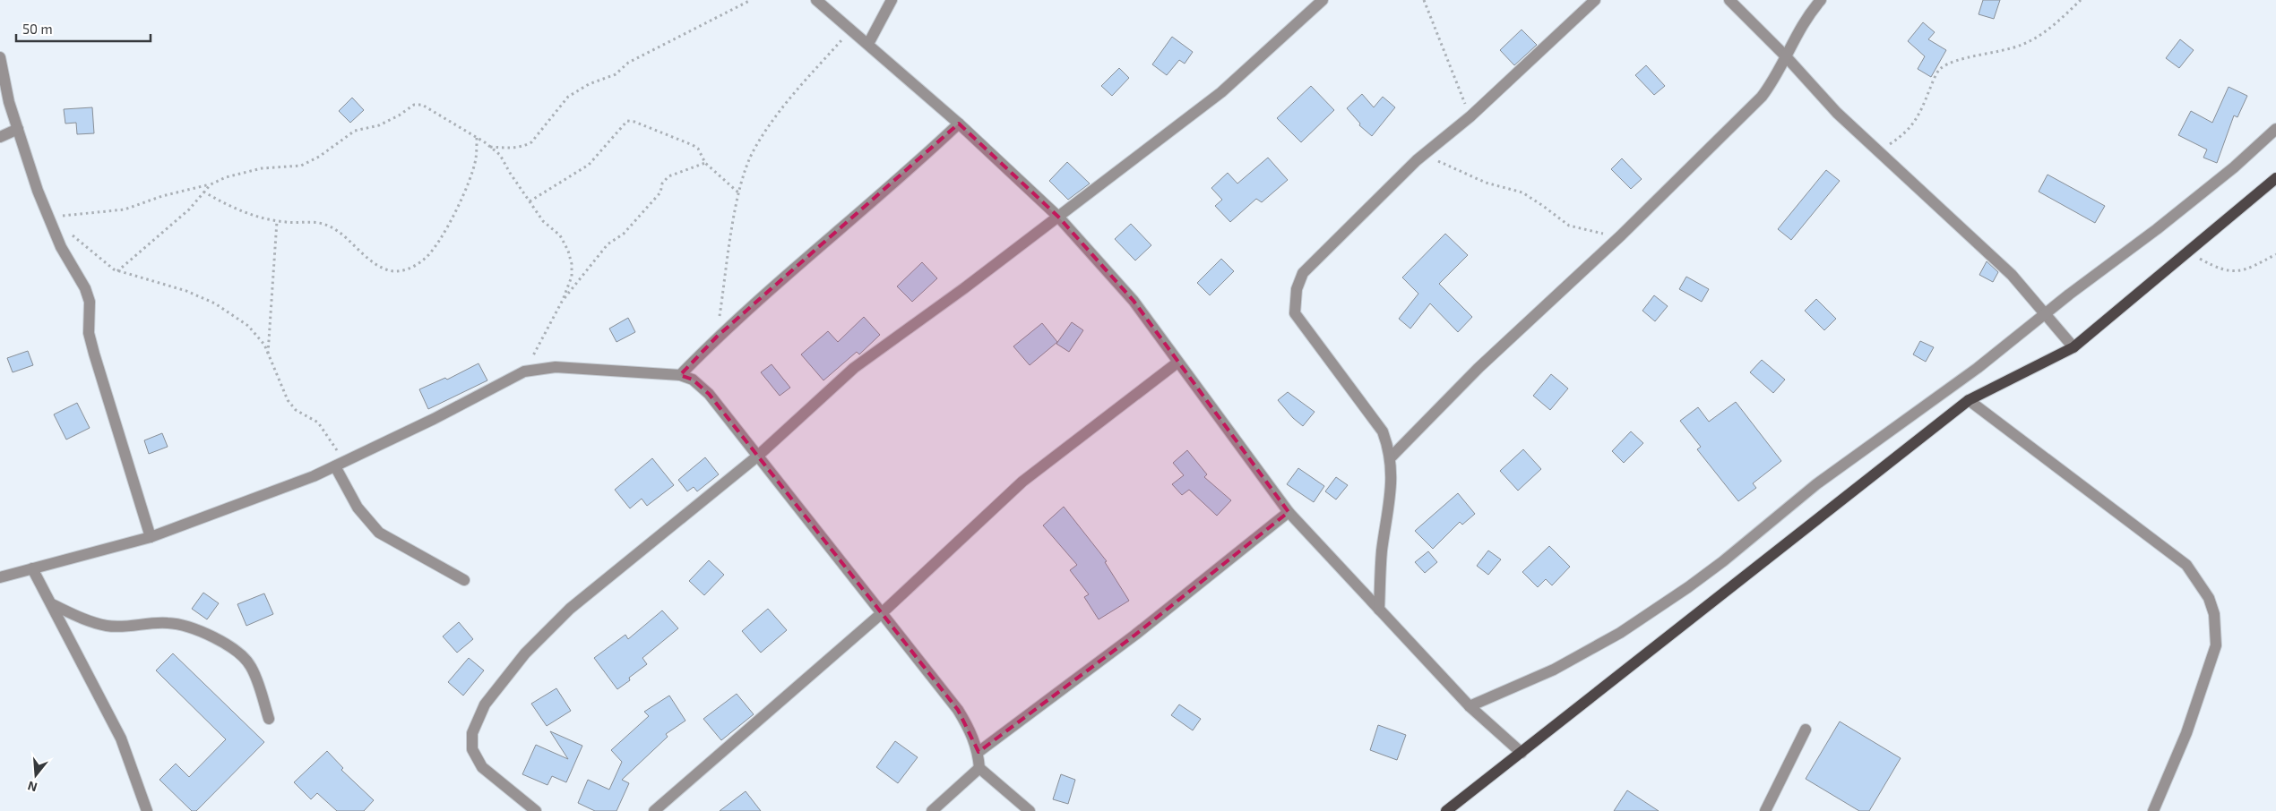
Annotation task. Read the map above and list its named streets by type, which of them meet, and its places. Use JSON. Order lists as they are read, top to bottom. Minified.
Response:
{"scale_bar":"50 m","north":"bottom"}
